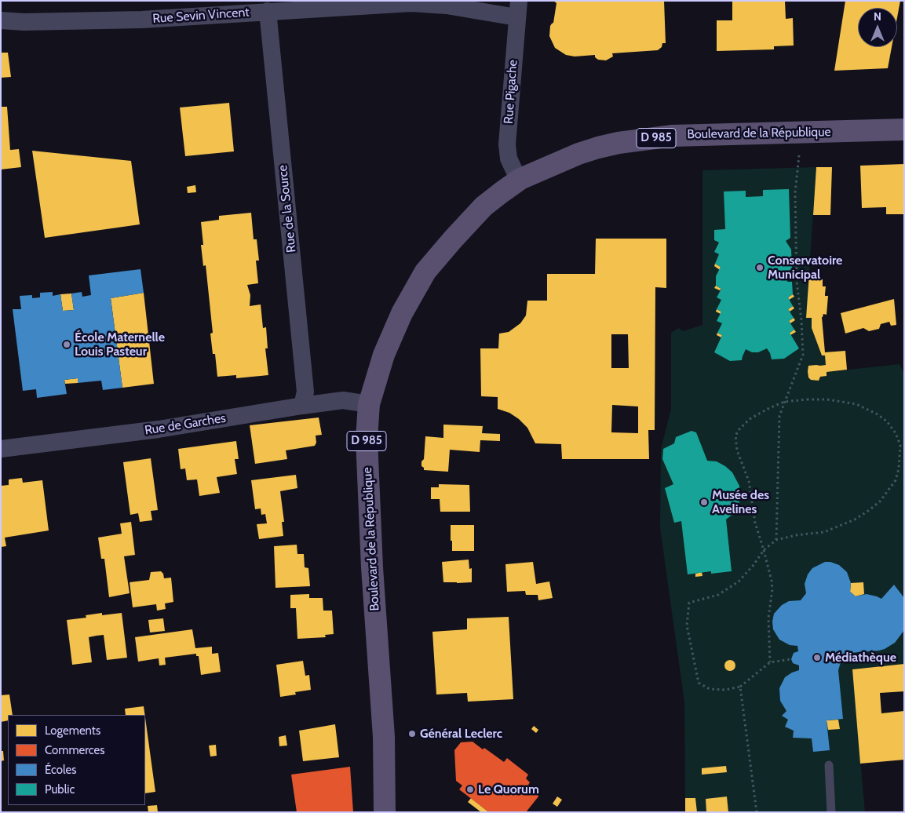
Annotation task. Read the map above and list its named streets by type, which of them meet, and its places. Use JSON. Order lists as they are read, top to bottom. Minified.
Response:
{"streets":{"main road":["Boulevard de la République","D 985"],"street":["Rue Sevin Vincent","Rue Pigache","Rue de la Source","Rue de Garches"]},"crossings":[["Rue Sevin Vincent","Rue Pigache"],["Rue Sevin Vincent","Rue de la Source"],["Rue Pigache","Boulevard de la République"],["Boulevard de la République","Rue de Garches"],["Rue de la Source","Rue de Garches"]],"places":["Conservatoire Municipal","École Maternelle Louis Pasteur","Musée des Avelines","Médiathèque","Général Leclerc","Le Quorum"],"legend":["Logements","Commerces","Écoles","Public"],"north":"top"}
